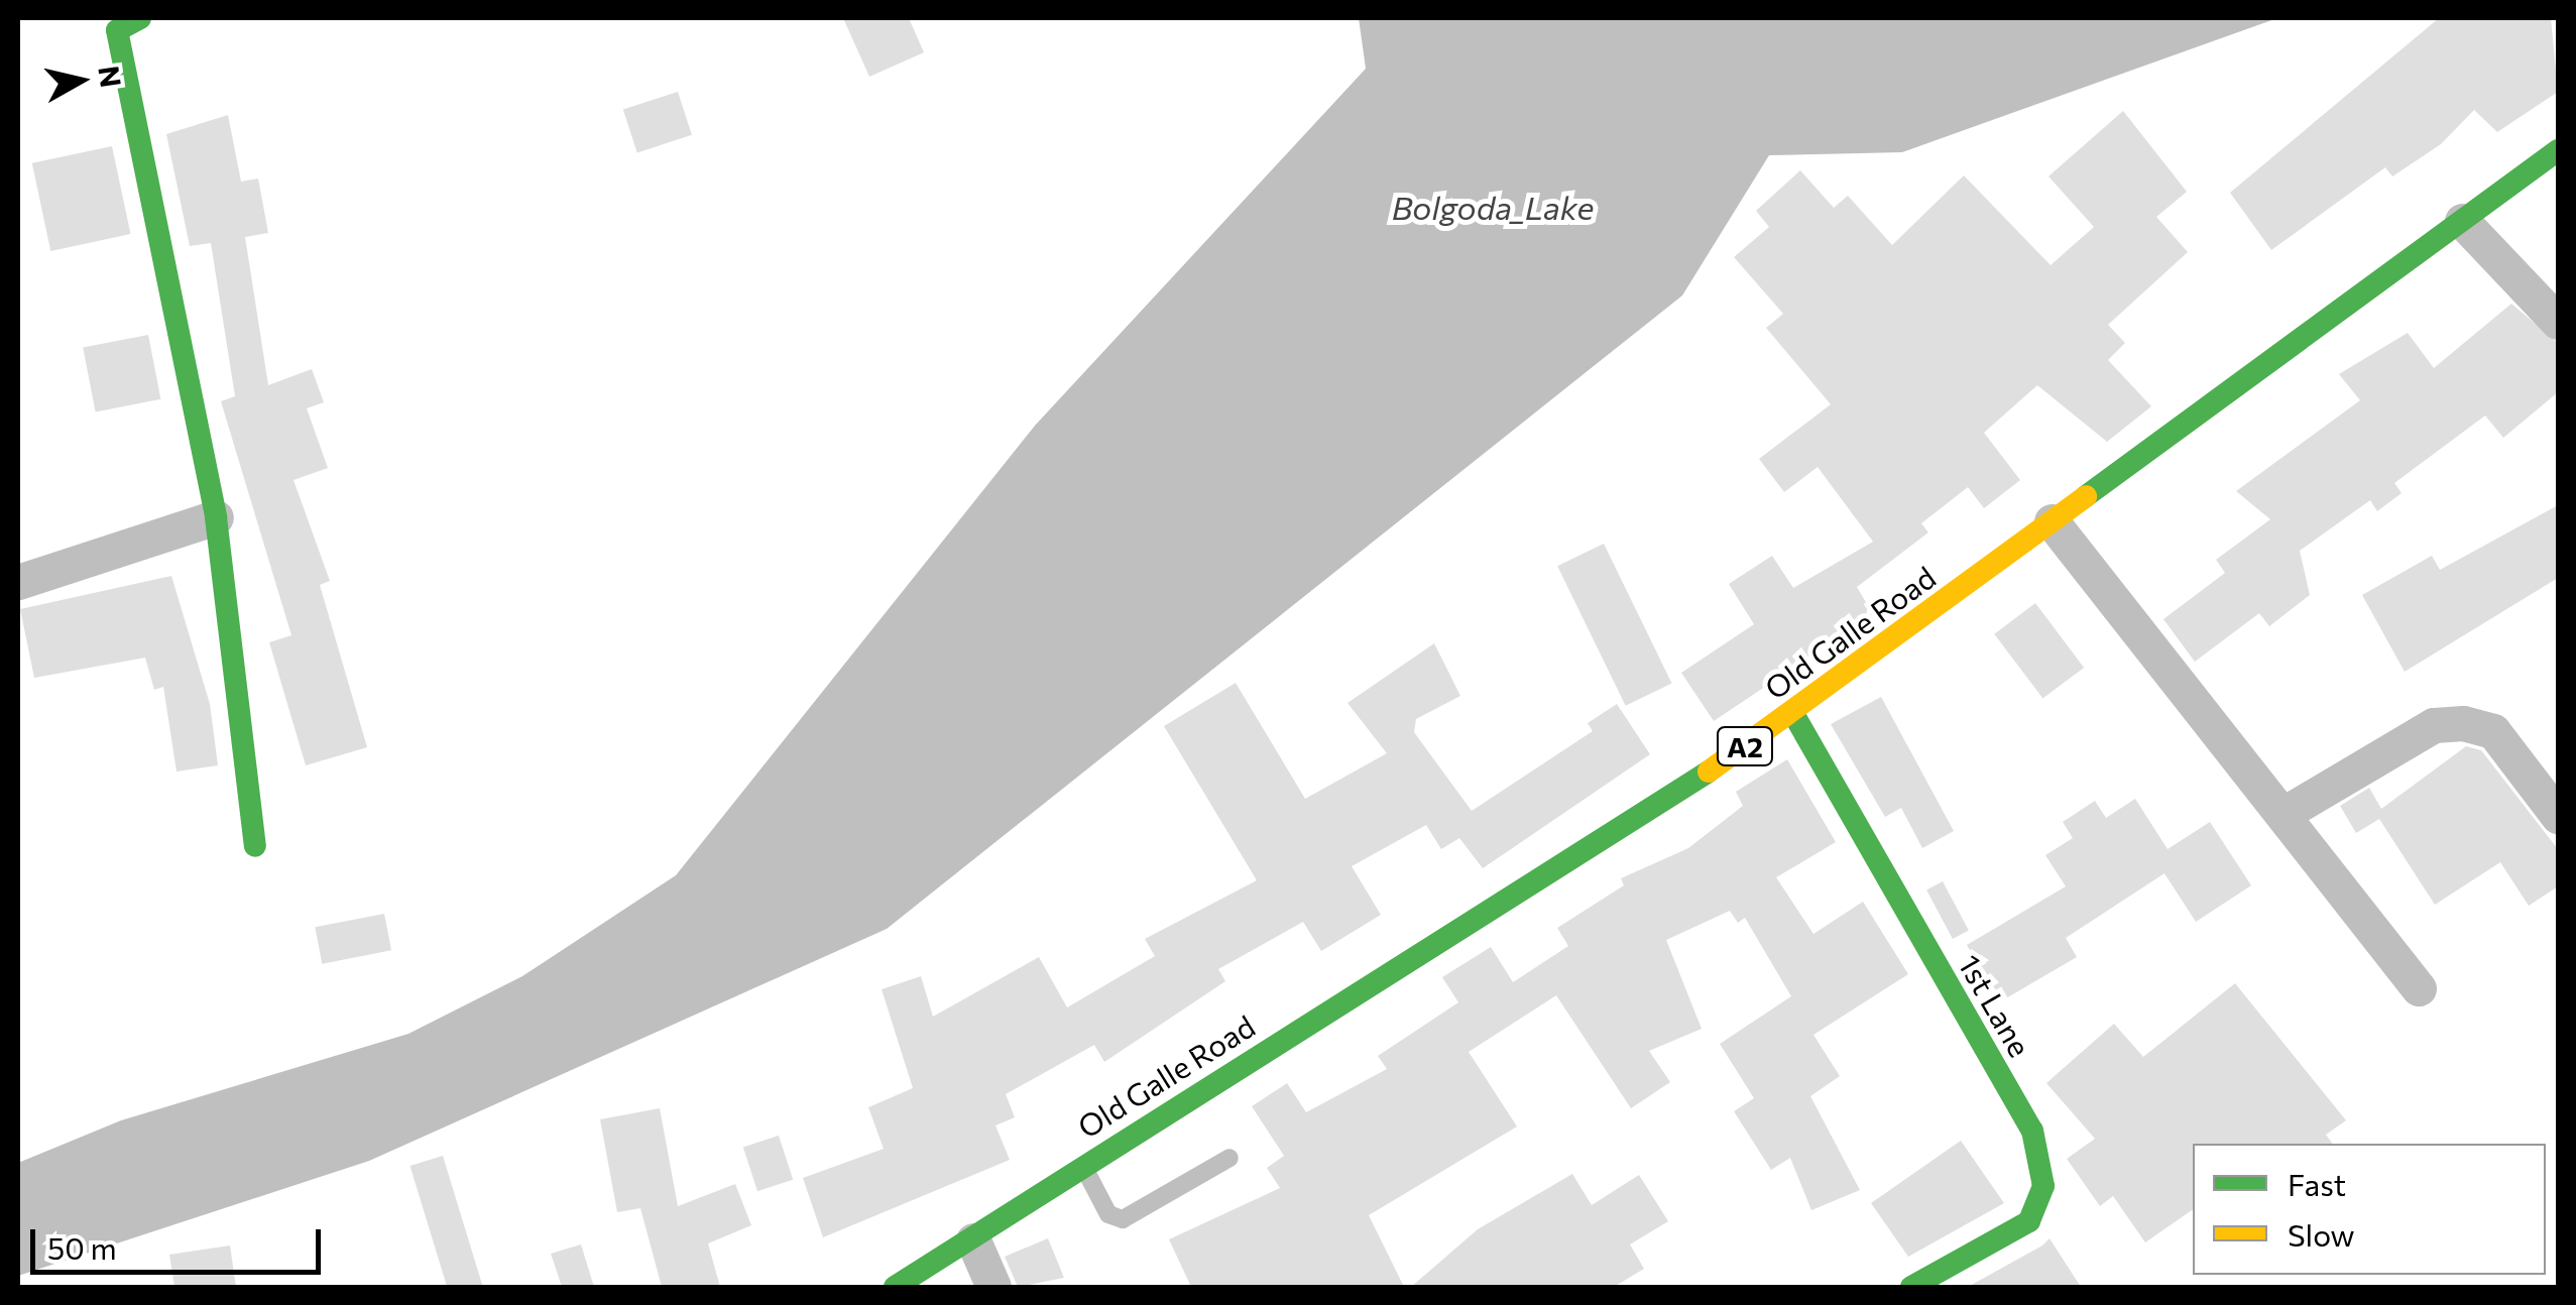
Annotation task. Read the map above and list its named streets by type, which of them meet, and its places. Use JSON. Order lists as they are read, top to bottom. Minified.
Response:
{"streets":{"main road":["Old Galle Road","A2","1st Lane"]},"crossings":[["Old Galle Road","1st Lane"]],"water":["Bolgoda_Lake"],"legend":["Fast","Slow"],"scale_bar":"50 m","north":"right"}
